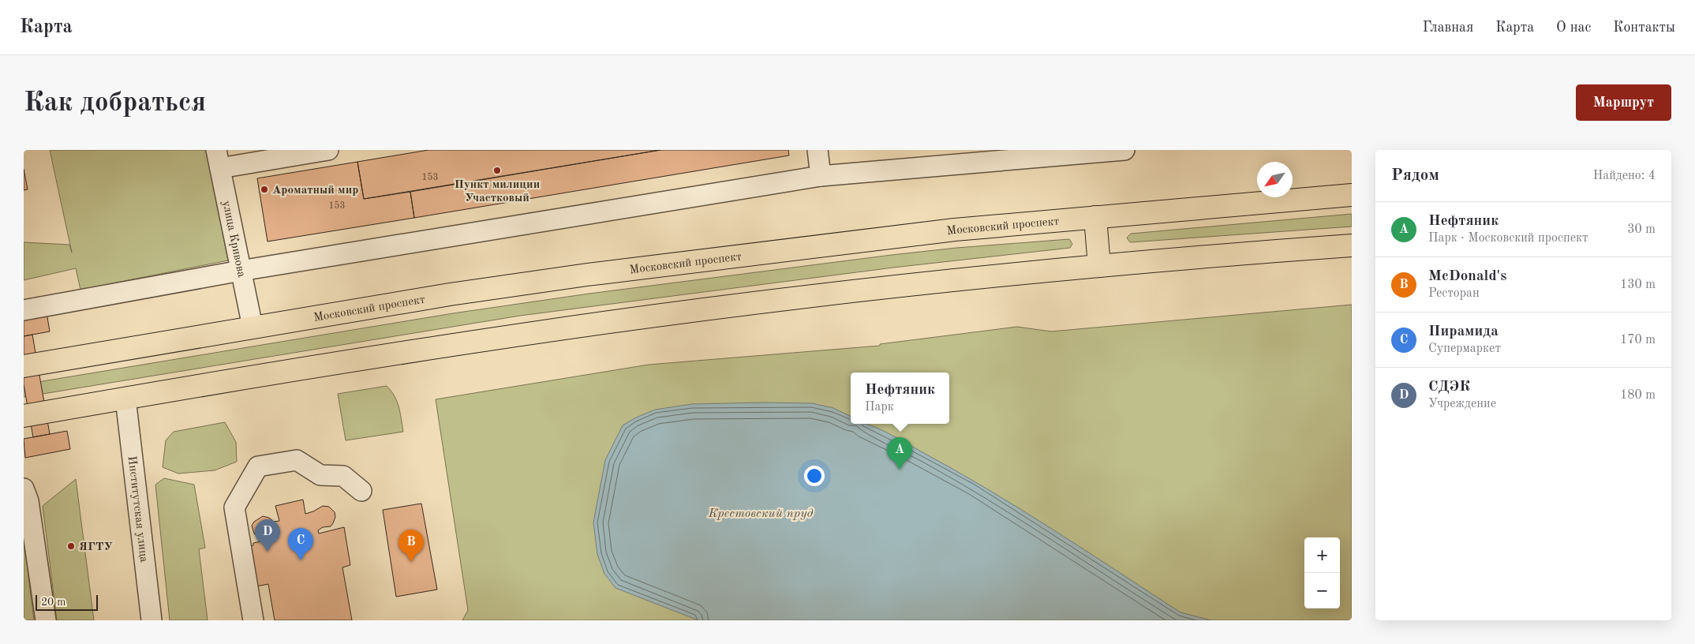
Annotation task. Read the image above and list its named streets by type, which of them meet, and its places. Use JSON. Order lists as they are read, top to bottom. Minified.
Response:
{"streets":{"main road":["Московский проспект"],"street":["улица Кривова","Институтская улица"]},"crossings":[["Московский проспект","улица Кривова"]],"water":["Крестовский пруд"],"places":["Пункт милиции Участковый","Ароматный мир","ЯГТУ"],"house_numbers":["153","153"],"scale_bar":"20 m","north":"bottom left","page":{"header":"Карта","nav":["Главная","Карта","О нас","Контакты"],"buttons":"Маршрут","title":"Как добраться","heading":["Рядом","Найдено: 4"],"list":[{"mark":"A","name":"Нефтяник","note":"Парк · Московский проспект","value":"30 m"},{"mark":"B","name":"McDonald's","note":"Ресторан","value":"130 m"},{"mark":"C","name":"Пирамида","note":"Супермаркет","value":"170 m"},{"mark":"D","name":"СДЭК","note":"Учреждение","value":"180 m"}],"popup":["Нефтяник","Парк"],"pins":["A","D","C","B"],"map_buttons":["+","−"],"scale":"20 m"}}
